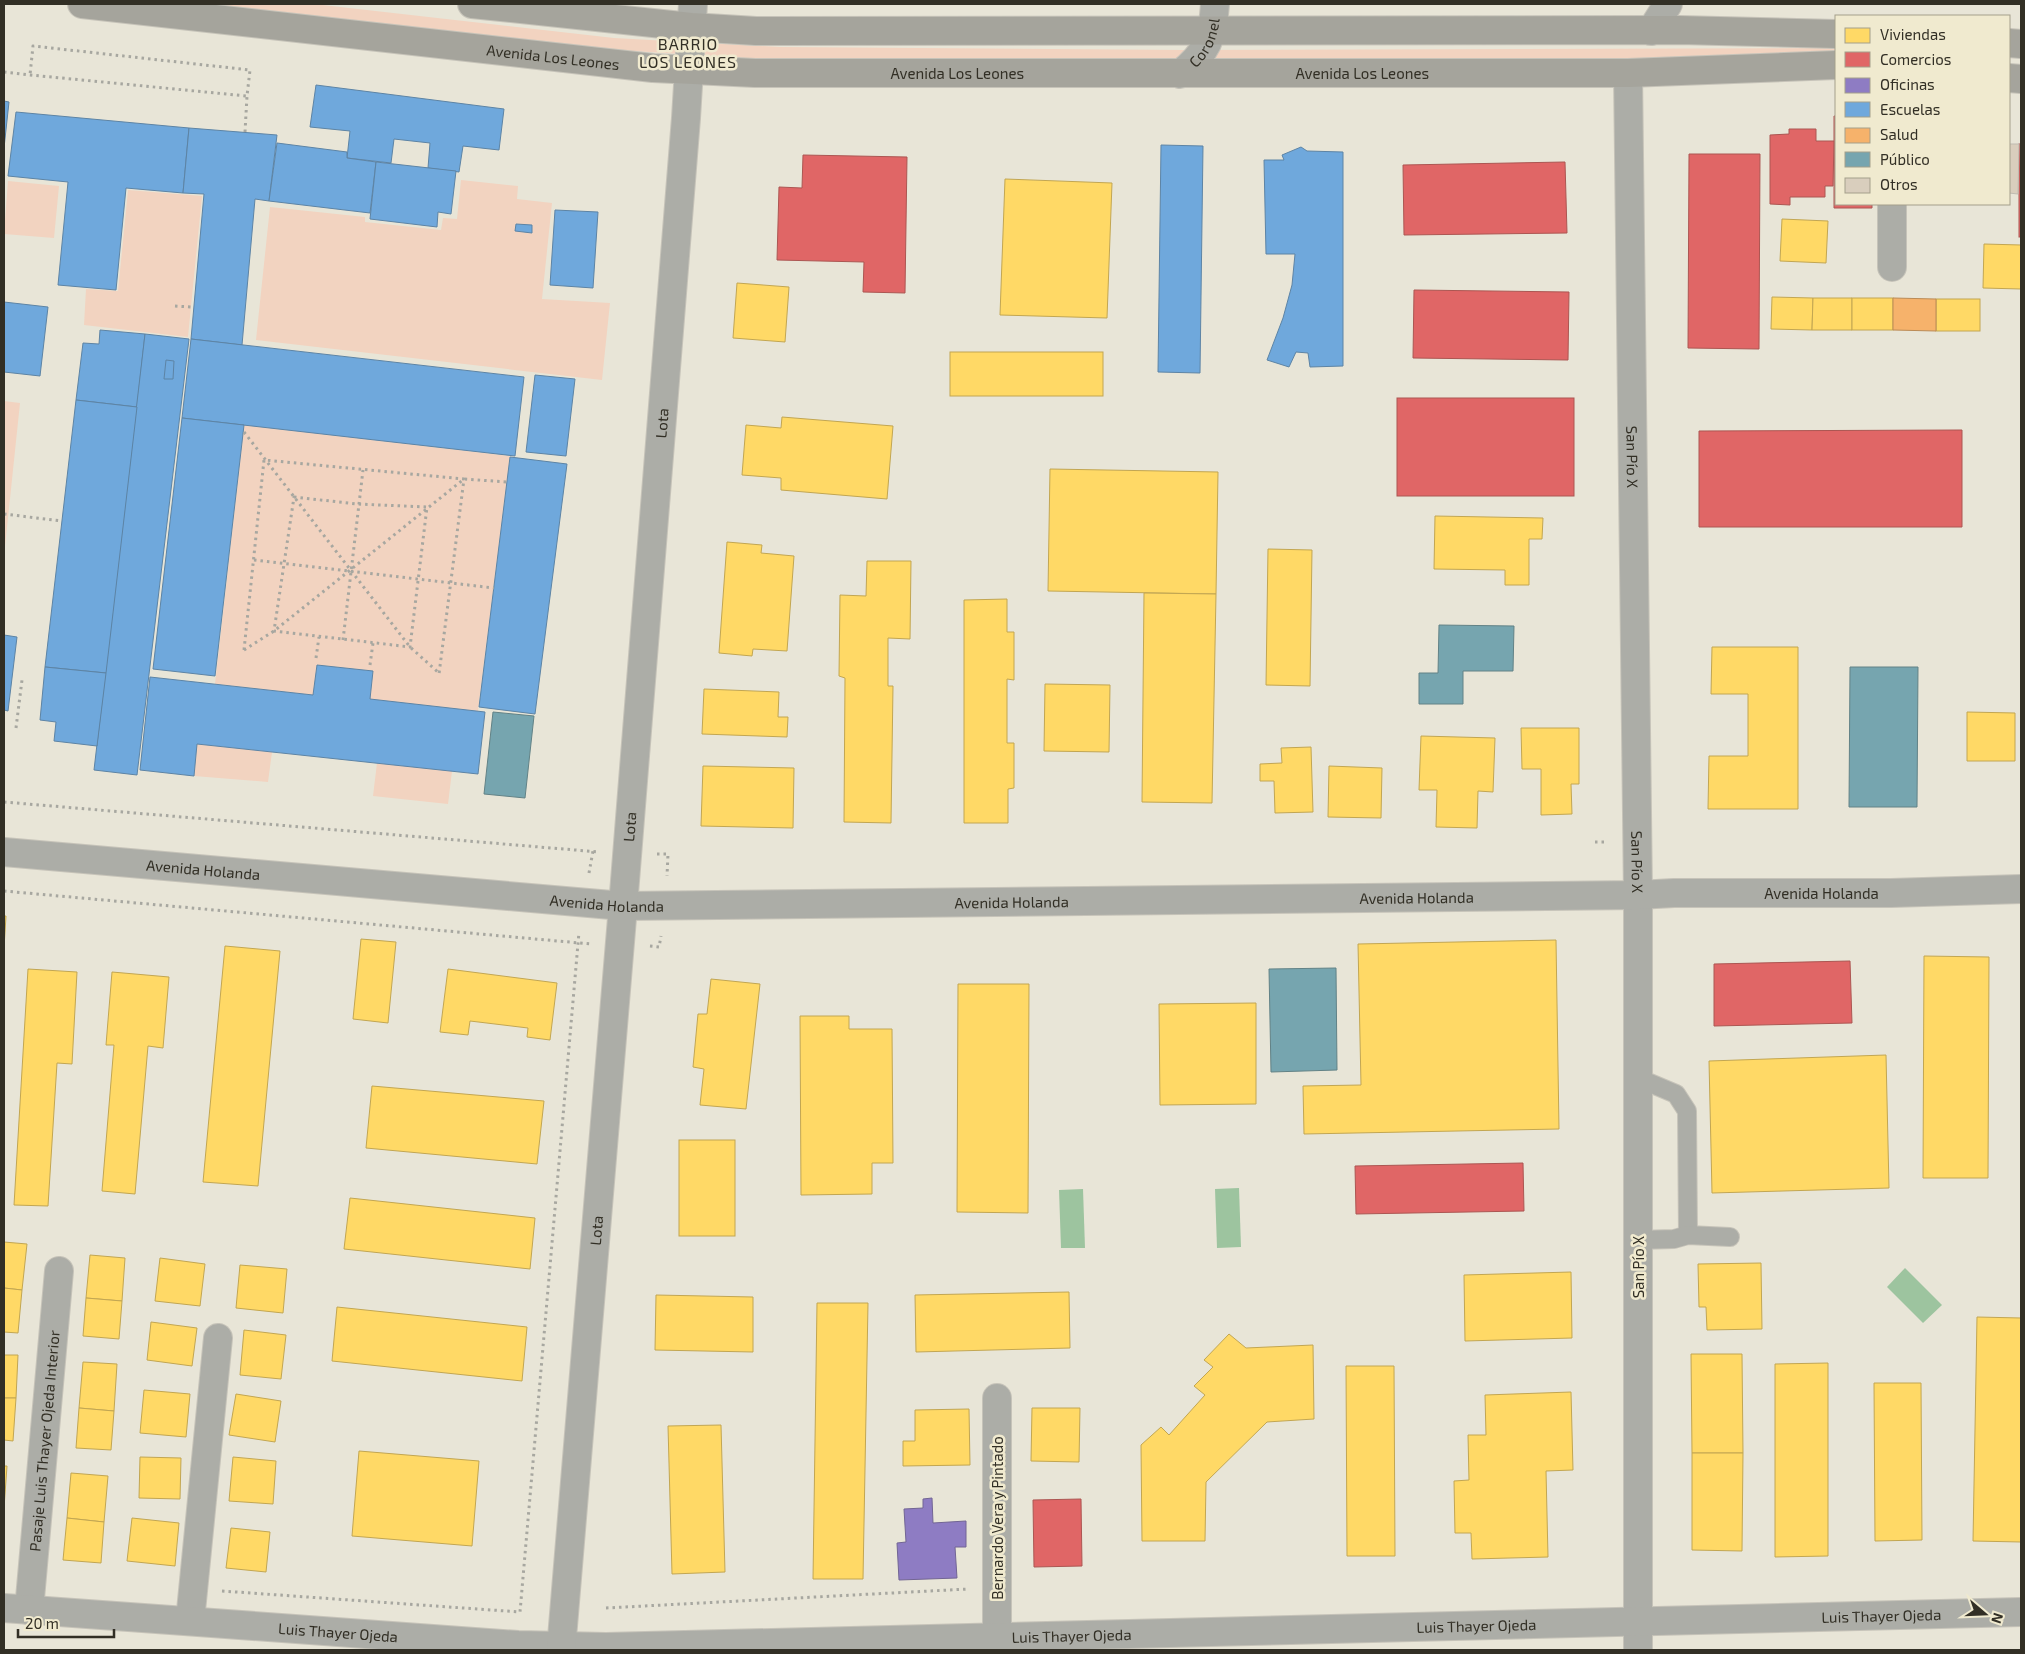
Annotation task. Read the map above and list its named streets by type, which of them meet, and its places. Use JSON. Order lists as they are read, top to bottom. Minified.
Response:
{"streets":{"main road":["Avenida Los Leones"],"street":["Coronel","Lota","San Pío X","Avenida Holanda","Pasaje Luis Thayer Ojeda Interior","Bernardo Vera y Pintado","Luis Thayer Ojeda"]},"crossings":[["Coronel","Avenida Los Leones"],["Avenida Los Leones","Lota"],["Avenida Los Leones","San Pío X"],["Lota","Avenida Holanda"],["Lota","Luis Thayer Ojeda"],["San Pío X","Avenida Holanda"],["San Pío X","Luis Thayer Ojeda"],["Pasaje Luis Thayer Ojeda Interior","Luis Thayer Ojeda"],["Bernardo Vera y Pintado","Luis Thayer Ojeda"]],"districts":["BARRIO LOS LEONES"],"legend":["Viviendas","Comercios","Oficinas","Escuelas","Salud","Público","Otros"],"scale_bar":"20 m","north":"right"}
